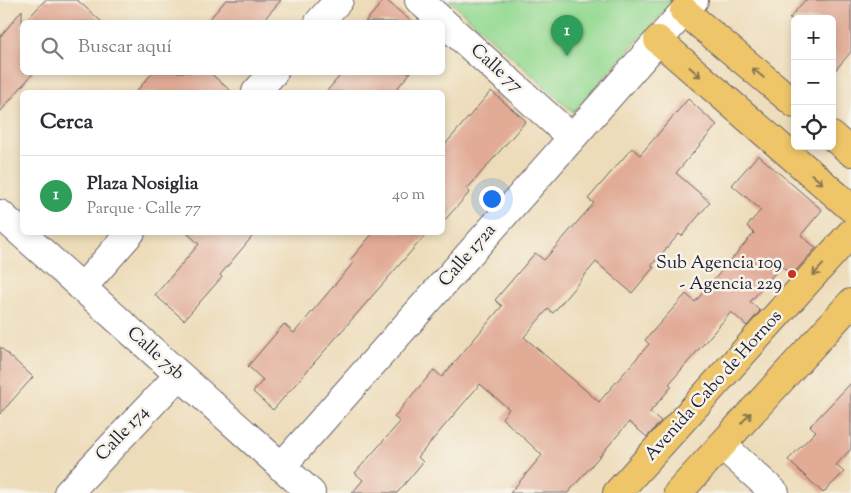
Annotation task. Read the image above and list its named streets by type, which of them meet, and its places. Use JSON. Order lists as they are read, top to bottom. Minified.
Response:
{"streets":{"main road":["Avenida Cabo de Hornos"],"street":["Calle 77","Calle 172a","Calle 75b","Calle 174"]},"crossings":[["Calle 77","Calle 172a"],["Calle 172a","Calle 75b"],["Calle 75b","Calle 174"]],"places":["Sub Agencia 109 - Agencia 229"],"page":{"map_buttons":["+","−"],"pins":"1","search":"Buscar aquí","heading":"Cerca","list":[{"mark":"1","name":"Plaza Nosiglia","note":"Parque · Calle 77","value":"40 m"}]}}
